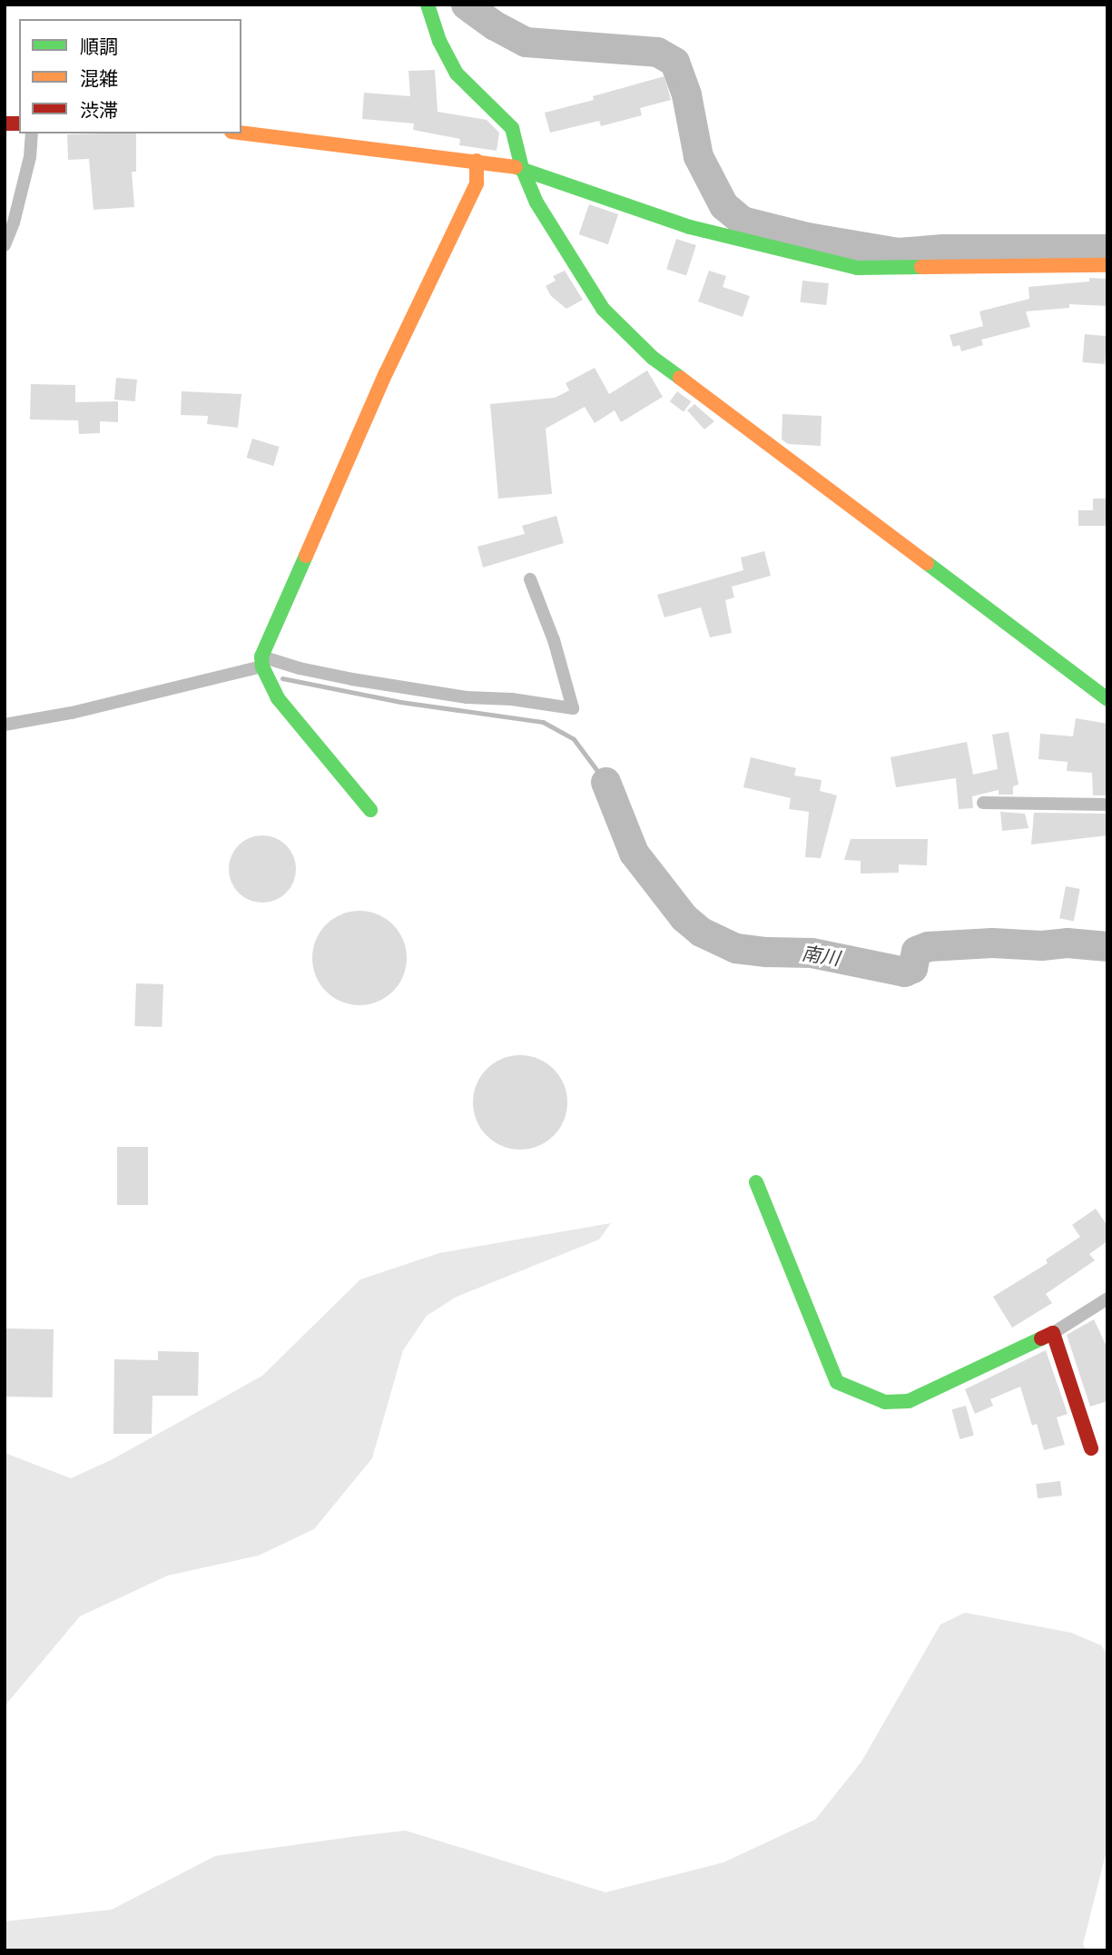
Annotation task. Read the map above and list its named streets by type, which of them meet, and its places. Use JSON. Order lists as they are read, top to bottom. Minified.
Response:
{"water":["南川"],"legend":["順調","混雑","渋滞"]}
